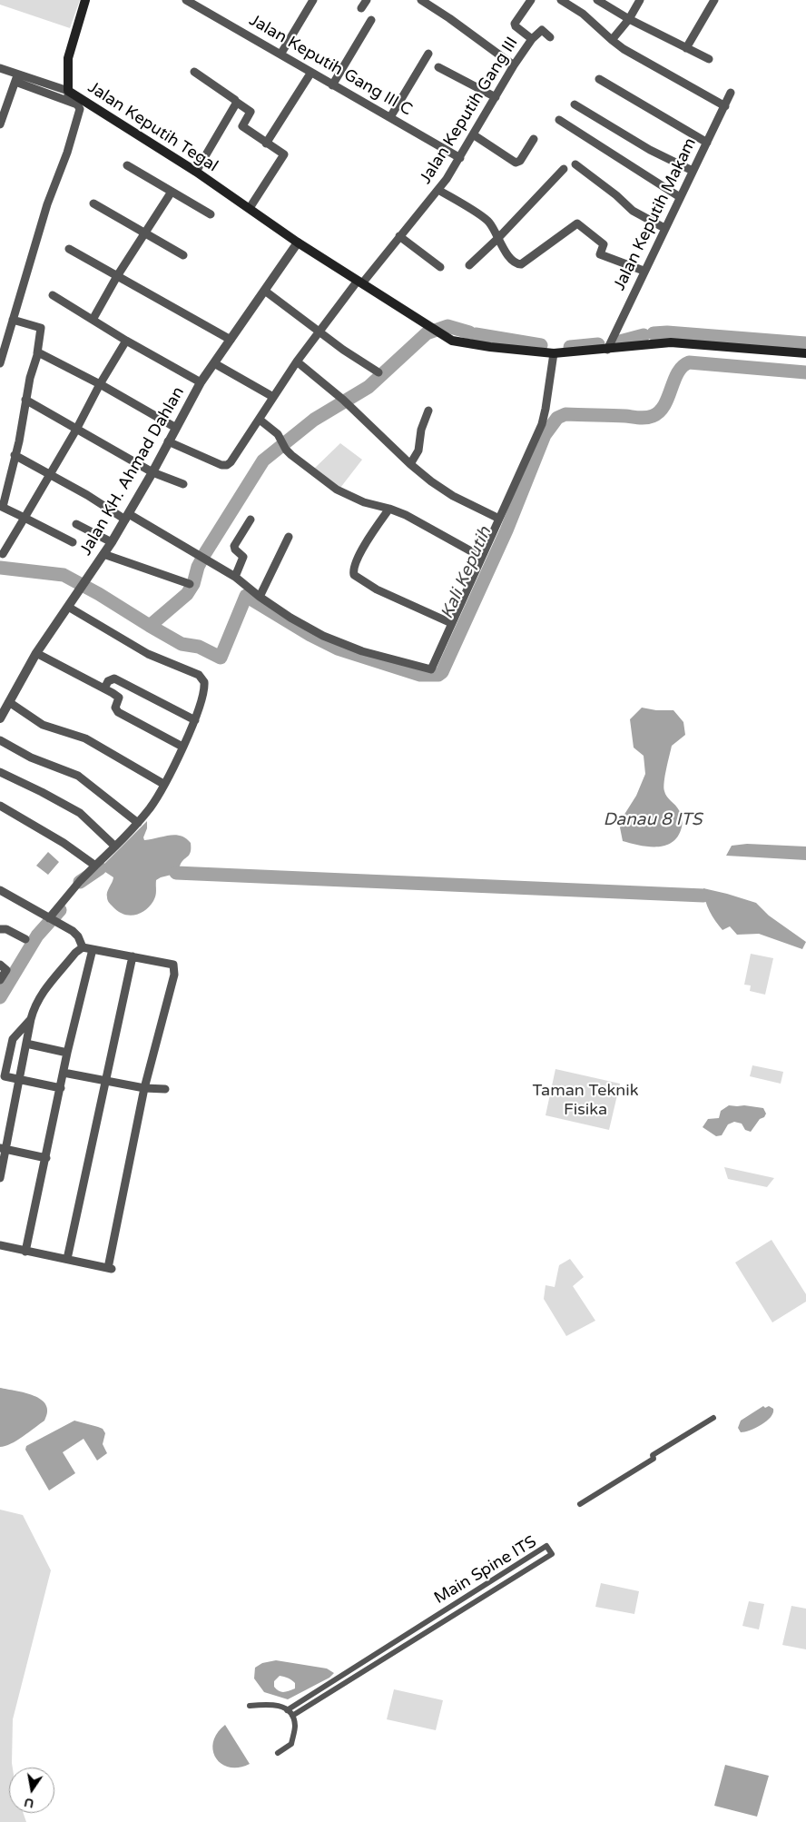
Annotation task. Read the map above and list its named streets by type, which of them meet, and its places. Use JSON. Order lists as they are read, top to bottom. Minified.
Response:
{"streets":{"main road":["Jalan Keputih Tegal"],"street":["Jalan Keputih Gang III C","Jalan Keputih Gang III","Jalan Keputih Makam","Jalan KH. Ahmad Dahlan","Main Spine ITS"]},"crossings":[["Jalan Keputih Gang III C","Jalan Keputih Gang III"],["Jalan Keputih Gang III","Jalan Keputih Tegal"],["Jalan Keputih Gang III","Jalan KH. Ahmad Dahlan"],["Jalan Keputih Tegal","Jalan Keputih Makam"],["Jalan Keputih Tegal","Jalan KH. Ahmad Dahlan"]],"water":["Kali Keputih","Danau 8 ITS"],"parks":["Taman Teknik Fisika"],"north":"bottom"}
